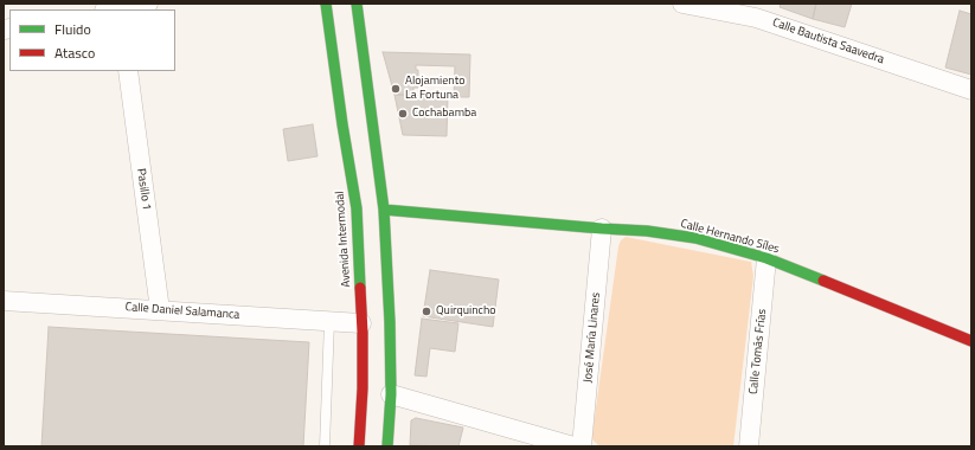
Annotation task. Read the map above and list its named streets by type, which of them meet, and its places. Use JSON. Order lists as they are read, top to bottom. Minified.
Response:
{"streets":{"main road":["Calle Hernando Síles","Avenida Intermodal"],"street":["Calle Bautista Saavedra","Pasillo 1","Calle Daniel Salamanca","José María Linares","Calle Tomás Frías"]},"crossings":[["Pasillo 1","Calle Daniel Salamanca"],["Calle Hernando Síles","José María Linares"],["Calle Hernando Síles","Calle Tomás Frías"],["Avenida Intermodal","Calle Daniel Salamanca"]],"places":["Alojamiento La Fortuna","Cochabamba","Quirquincho"],"legend":["Fluido","Atasco"]}
